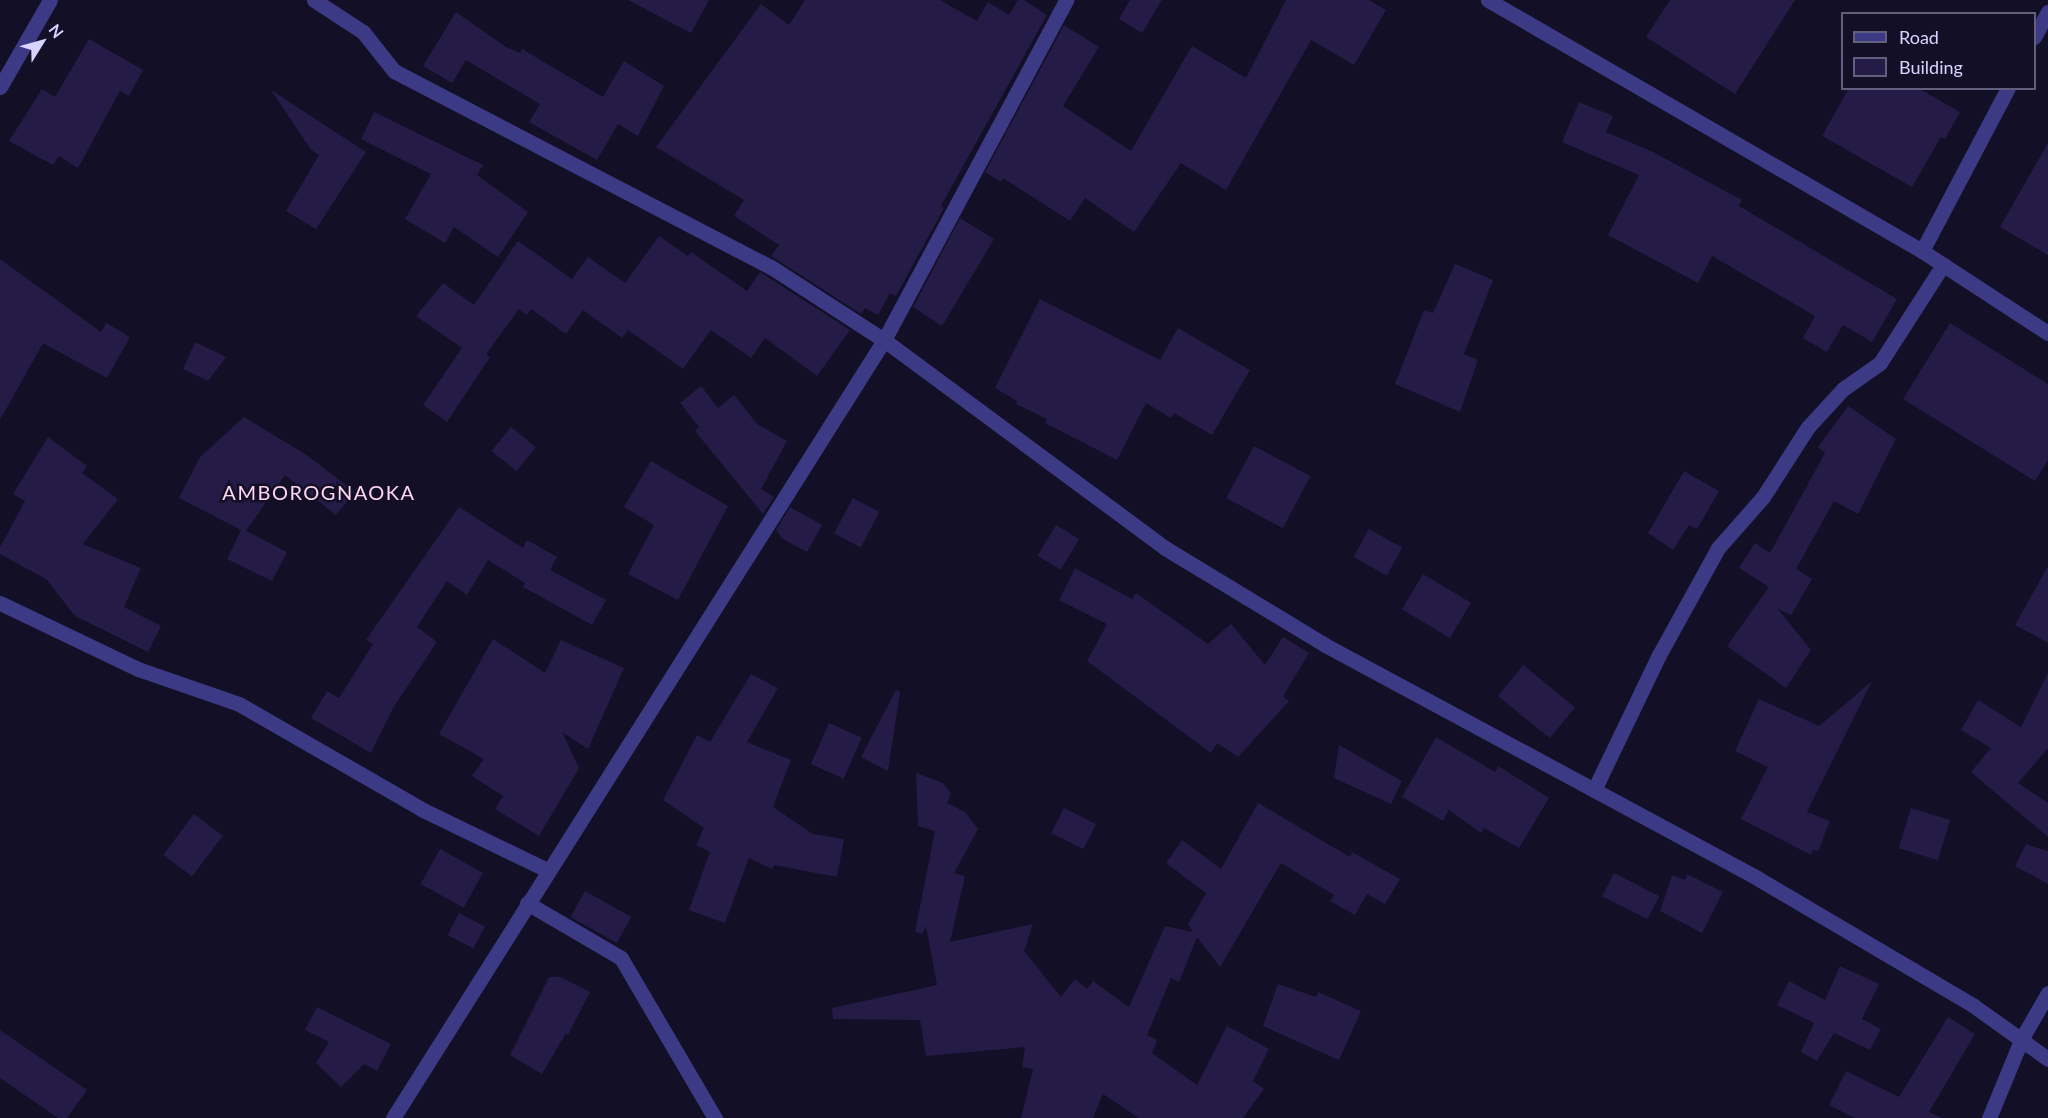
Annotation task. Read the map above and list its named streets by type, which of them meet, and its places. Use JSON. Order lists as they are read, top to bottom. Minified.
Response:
{"districts":["AMBOROGNAOKA"],"legend":["Road","Building"],"north":"top right"}
